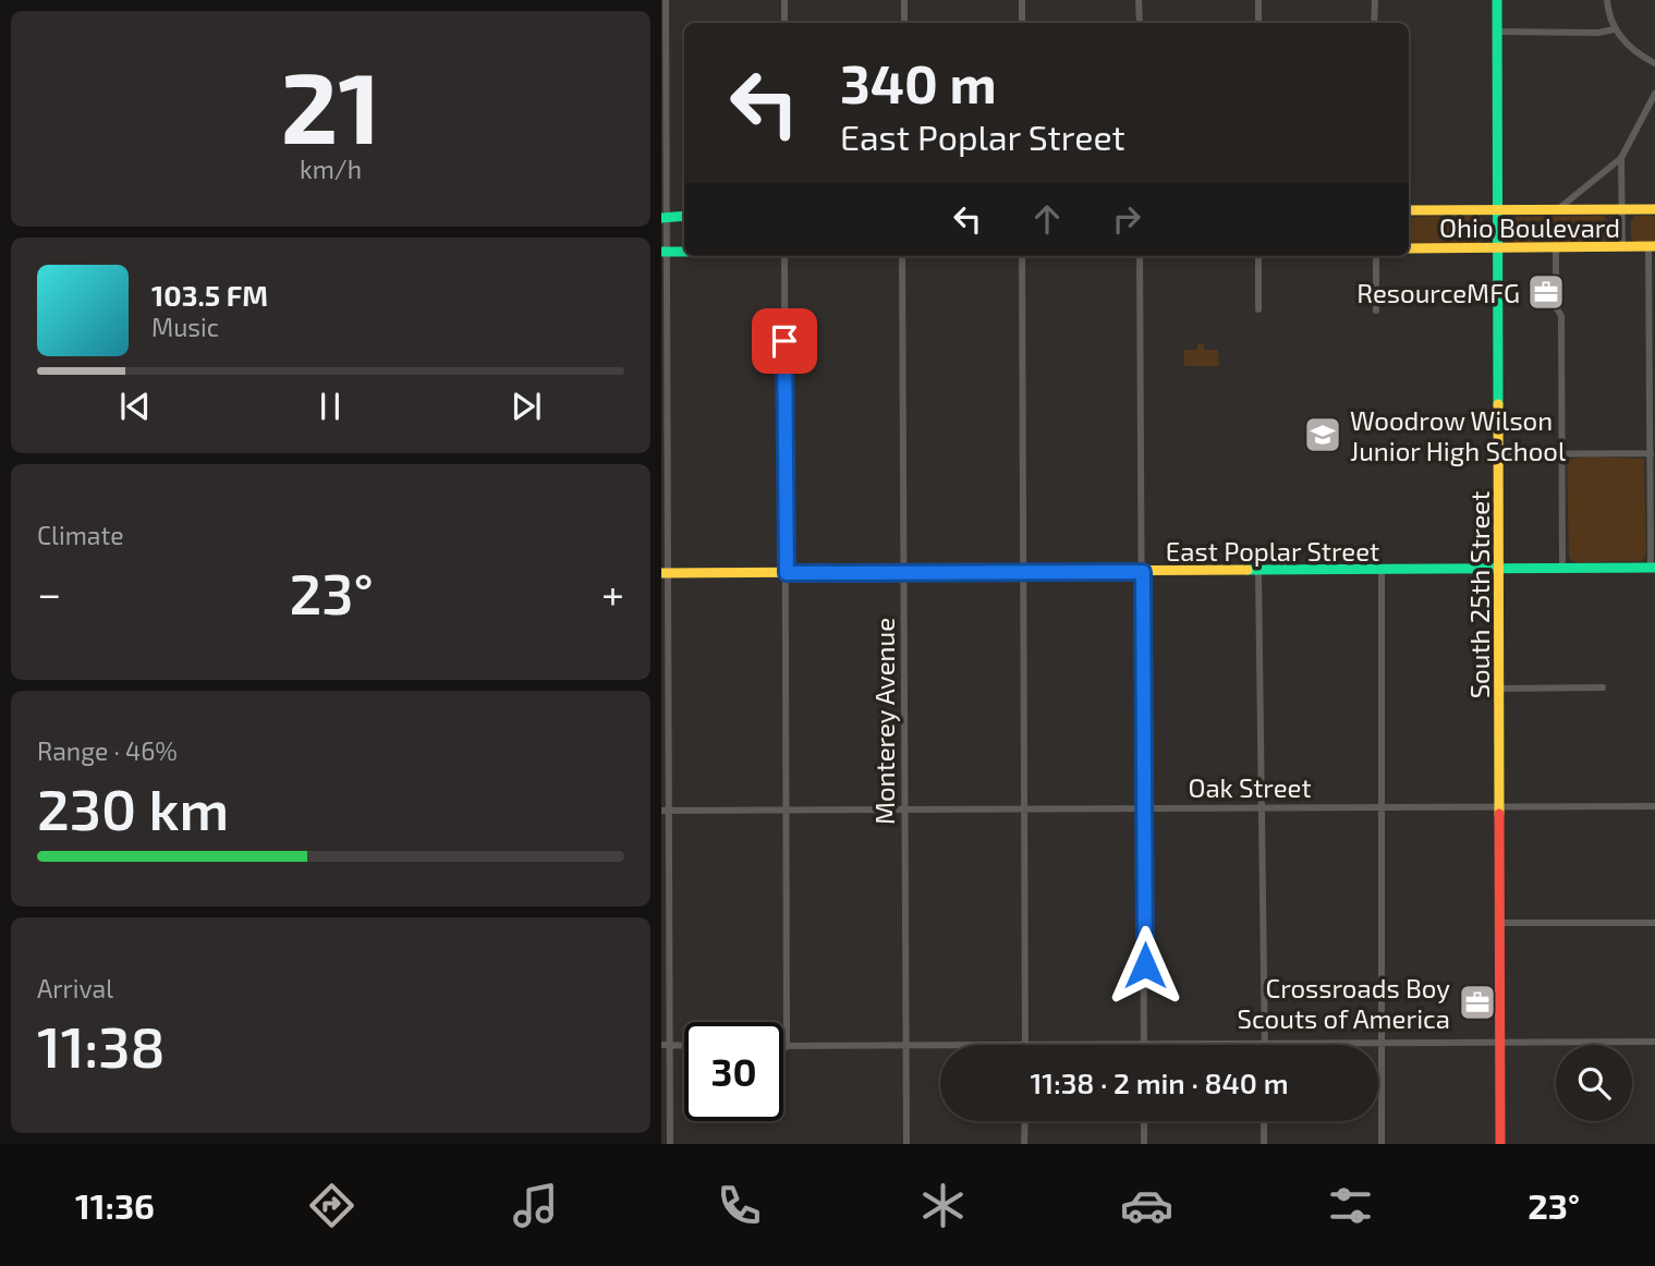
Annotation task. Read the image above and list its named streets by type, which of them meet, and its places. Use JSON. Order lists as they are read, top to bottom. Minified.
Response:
{"streets":{"main road":["Ohio Boulevard","East Poplar Street","South 25th Street"],"street":["Monterey Avenue","Oak Street"]},"crossings":[["Ohio Boulevard","South 25th Street"],["East Poplar Street","South 25th Street"],["East Poplar Street","Monterey Avenue"],["South 25th Street","Oak Street"],["Monterey Avenue","Oak Street"]],"places":{"office":["ResourceMFG","Crossroads Boy Scouts of America"],"school or university":["Woodrow Wilson Junior High School"]},"page":{"tile":[["21","km/h"],"Climate",["Range · 46%","230 km"],["Arrival","11:38"]],"turn":["340 m","East Poplar Street"],"song":["103.5 FM","Music"],"heat":["−","23°","+"],"limit":"30","trip":"11:38 · 2 min · 840 m","tabs":["11:36","23°"]}}
